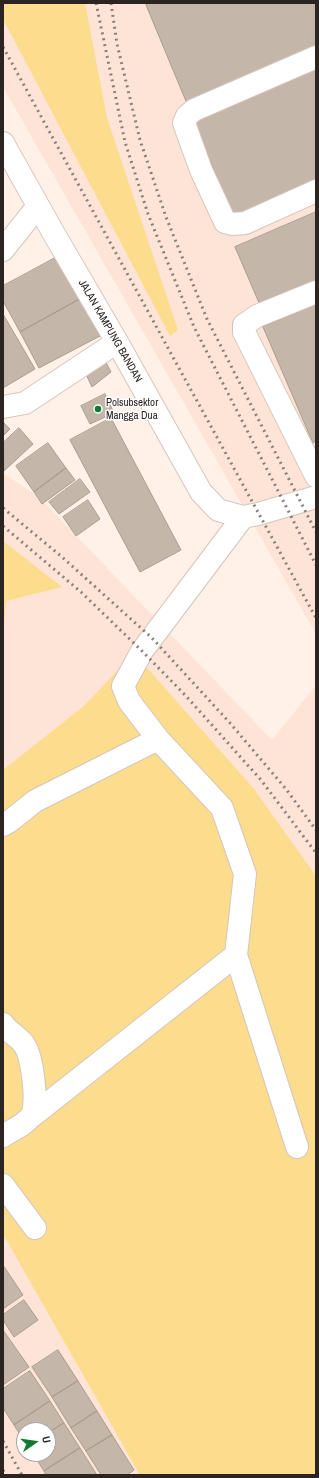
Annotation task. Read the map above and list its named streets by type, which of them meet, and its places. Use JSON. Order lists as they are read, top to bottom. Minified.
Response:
{"streets":{"street":["JALAN KAMPUNG BANDAN"]},"places":["Polsubsektor Mangga Dua"],"north":"right"}
